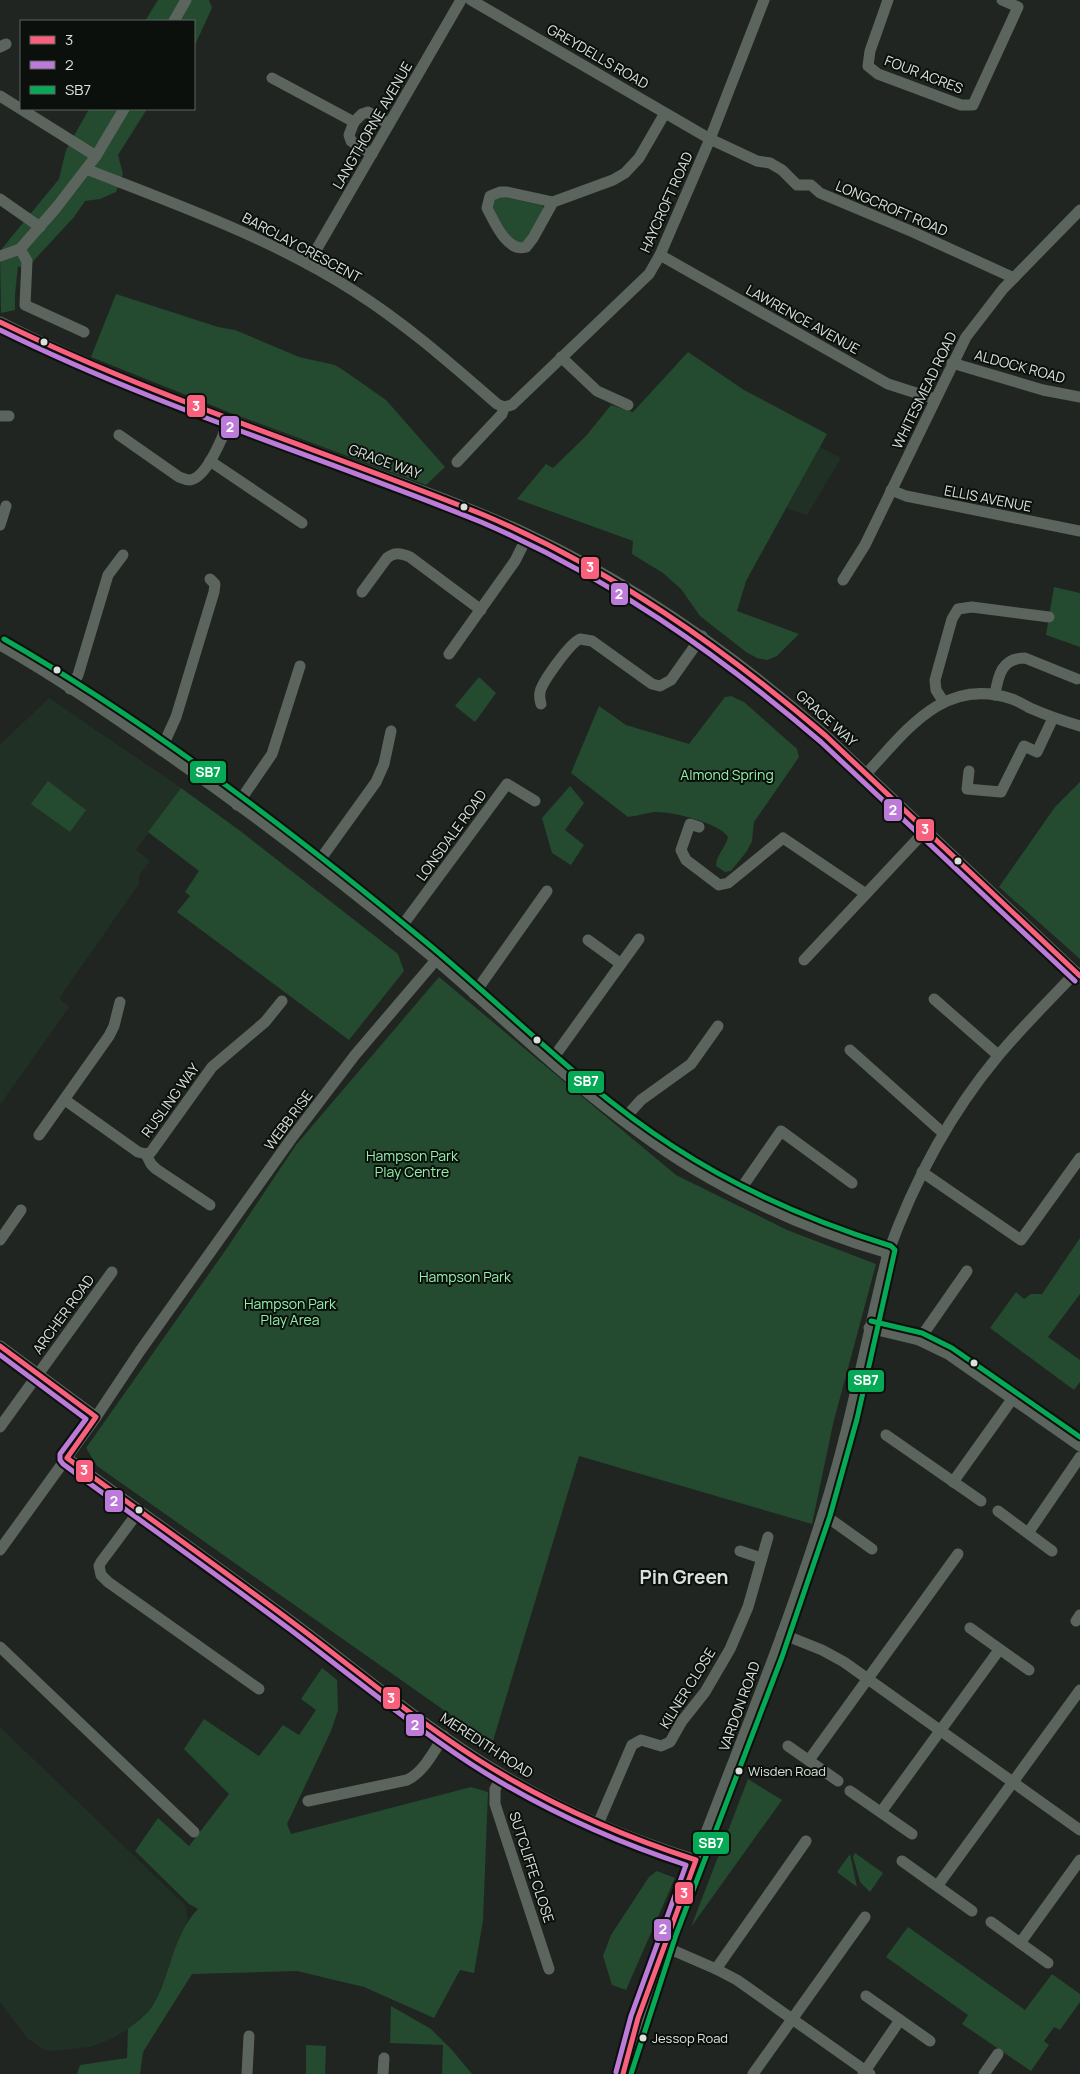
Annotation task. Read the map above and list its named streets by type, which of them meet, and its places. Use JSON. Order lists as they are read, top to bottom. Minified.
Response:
{"streets":{"street":["GREYDELLS ROAD","FOUR ACRES","LANGTHORNE AVENUE","HAYCROFT ROAD","LONGCROFT ROAD","BARCLAY CRESCENT","LAWRENCE AVENUE","ALDOCK ROAD","WHITESMEAD ROAD","GRACE WAY","ELLIS AVENUE","LONSDALE ROAD","RUSLING WAY","WEBB RISE","ARCHER ROAD","KILNER CLOSE","VARDON ROAD","MEREDITH ROAD","SUTCLIFFE CLOSE"]},"crossings":[["GREYDELLS ROAD","HAYCROFT ROAD"],["GREYDELLS ROAD","LONGCROFT ROAD"],["LANGTHORNE AVENUE","BARCLAY CRESCENT"],["HAYCROFT ROAD","LONGCROFT ROAD"],["HAYCROFT ROAD","BARCLAY CRESCENT"],["HAYCROFT ROAD","LAWRENCE AVENUE"],["LONGCROFT ROAD","WHITESMEAD ROAD"],["LAWRENCE AVENUE","WHITESMEAD ROAD"],["ALDOCK ROAD","WHITESMEAD ROAD"],["WHITESMEAD ROAD","ELLIS AVENUE"],["GRACE WAY","VARDON ROAD"],["WEBB RISE","ARCHER ROAD"],["WEBB RISE","MEREDITH ROAD"],["KILNER CLOSE","MEREDITH ROAD"],["VARDON ROAD","MEREDITH ROAD"],["MEREDITH ROAD","SUTCLIFFE CLOSE"]],"districts":["Pin Green"],"parks":["Almond Spring","Hampson Park Play Centre","Hampson Park","Hampson Park Play Area"],"places":["Wisden Road","Jessop Road"],"lines":["transit line 3","transit line 2","transit line SB7"],"legend":["3","2","SB7"]}
